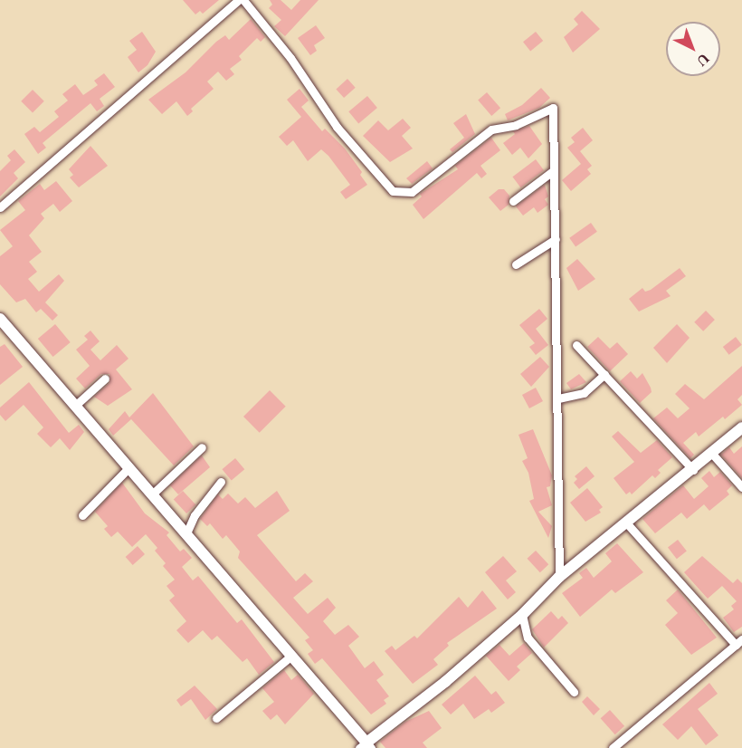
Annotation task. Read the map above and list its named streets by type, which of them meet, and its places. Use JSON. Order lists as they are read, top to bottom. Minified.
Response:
{"north":"bottom right"}
